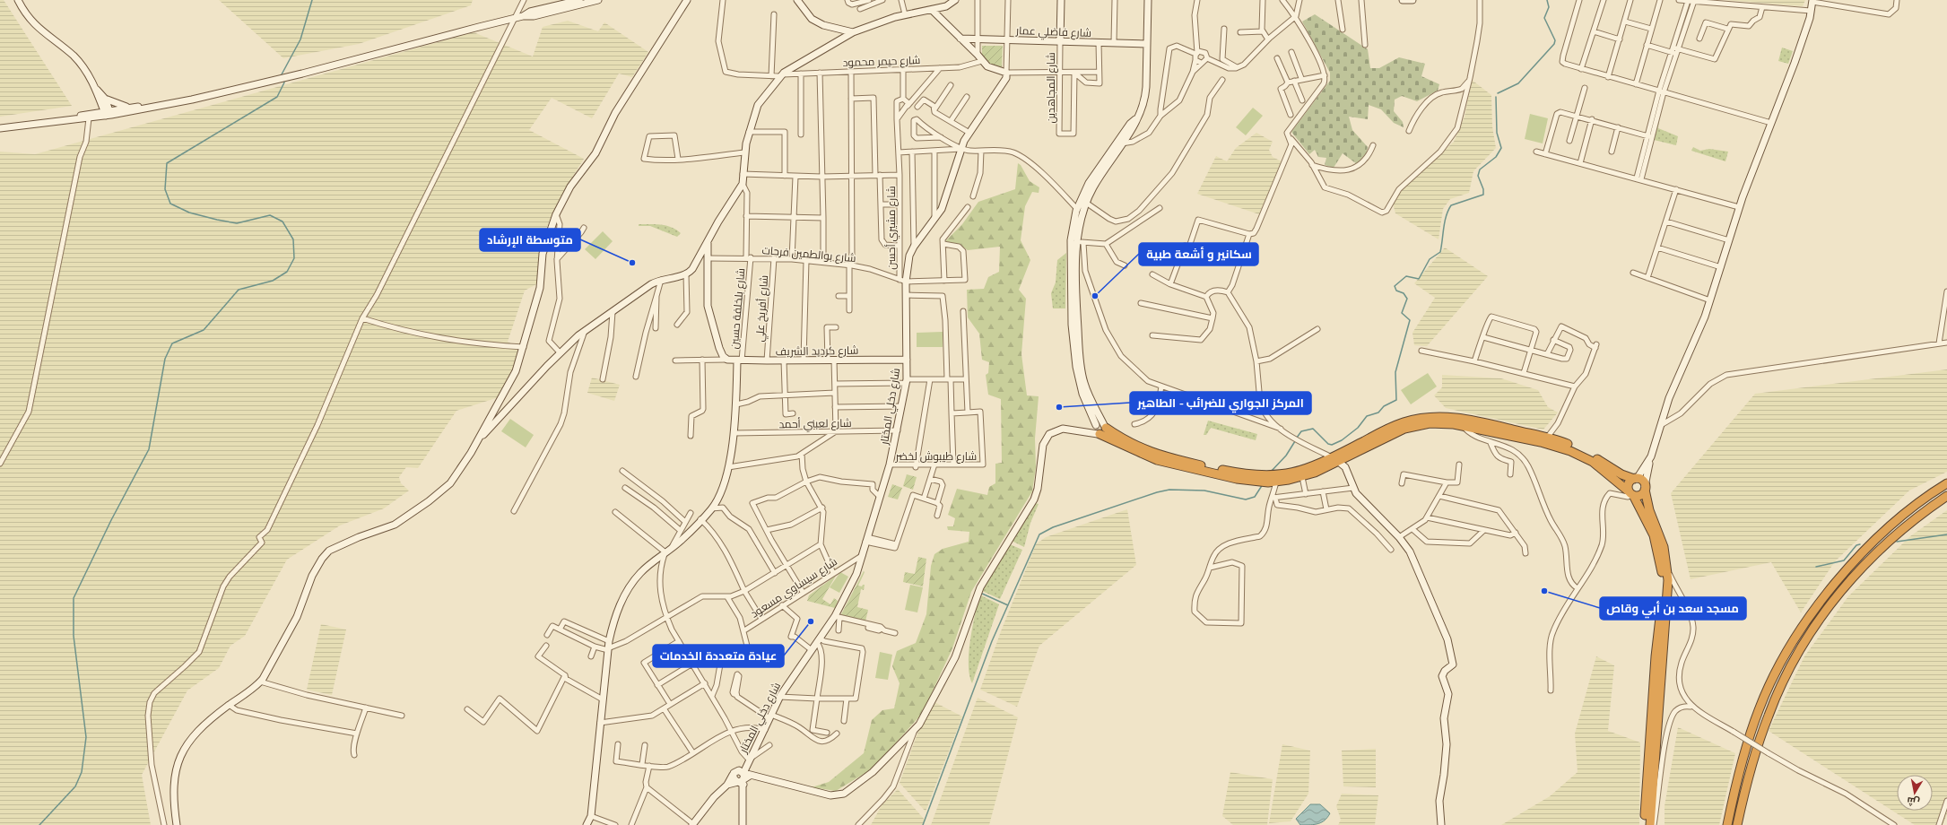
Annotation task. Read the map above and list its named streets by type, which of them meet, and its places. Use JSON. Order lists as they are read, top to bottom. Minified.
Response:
{"streets":{"main road":["شارع فاضلي عمار","شارع المجاهدين","شارع كرديد الشريف","شارع دخلي المختار"],"street":["شارع حيمر محمود","شارع مشيري أحسن","شارع بوالطمين فرحات","شارع بلخلفة حسين","شارع أفريخ علي","شارع لعبني أحمد","شارع طيبوش لخضر","شارع سيساوي مسعود"]},"crossings":[["شارع فاضلي عمار","شارع المجاهدين"],["شارع فاضلي عمار","شارع دخلي المختار"],["شارع مشيري أحسن","شارع بوالطمين فرحات"],["شارع مشيري أحسن","شارع دخلي المختار"],["شارع بوالطمين فرحات","شارع بلخلفة حسين"],["شارع بوالطمين فرحات","شارع أفريخ علي"],["شارع بوالطمين فرحات","شارع دخلي المختار"],["شارع بلخلفة حسين","شارع كرديد الشريف"],["شارع أفريخ علي","شارع كرديد الشريف"],["شارع كرديد الشريف","شارع دخلي المختار"],["شارع دخلي المختار","شارع لعبني أحمد"],["شارع دخلي المختار","شارع طيبوش لخضر"],["شارع دخلي المختار","شارع سيساوي مسعود"]],"places":["متوسطة الإرشاد","سكانير و أشعة طبية","المركز الجواري للضرائب - الطاهير","مسجد سعد بن أبي وقاص","عيادة متعددة الخدمات"],"north":"bottom"}
